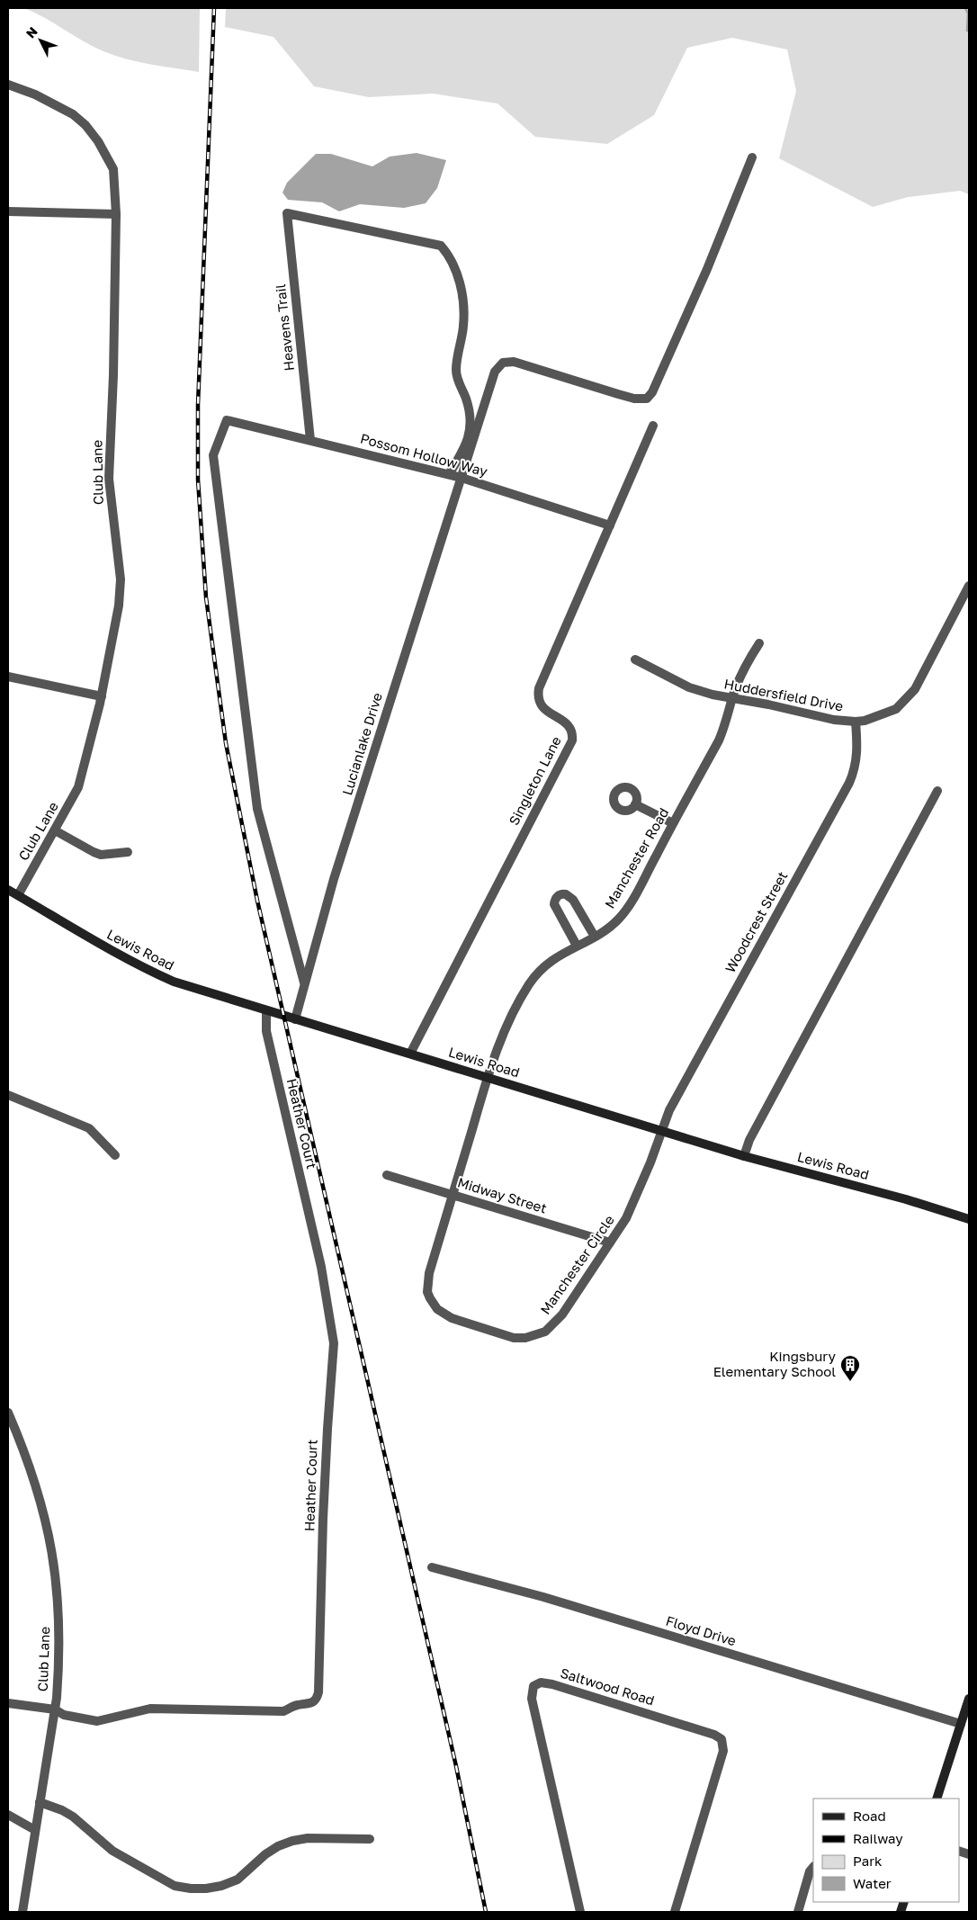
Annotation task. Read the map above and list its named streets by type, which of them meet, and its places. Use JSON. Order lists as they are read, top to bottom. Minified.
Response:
{"streets":{"street":["Heavens Trail","Possom Hollow Way","Club Lane","Huddersfield Drive","Lucianlake Drive","Singleton Lane","Manchester Road","Woodcrest Street","Lewis Road","Heather Court","Midway Street","Manchester Circle","Floyd Drive","Saltwood Road"]},"crossings":[["Heavens Trail","Possom Hollow Way"],["Possom Hollow Way","Lucianlake Drive"],["Possom Hollow Way","Singleton Lane"],["Club Lane","Lewis Road"],["Club Lane","Heather Court"],["Huddersfield Drive","Manchester Road"],["Huddersfield Drive","Woodcrest Street"],["Lucianlake Drive","Lewis Road"],["Singleton Lane","Lewis Road"],["Manchester Road","Lewis Road"],["Manchester Road","Manchester Circle"],["Woodcrest Street","Lewis Road"],["Woodcrest Street","Manchester Circle"],["Lewis Road","Heather Court"],["Lewis Road","Manchester Circle"],["Midway Street","Manchester Circle"]],"places":{"building":["Kingsbury Elementary School"]},"legend":["Road","Railway","Park","Water"],"north":"top left"}
